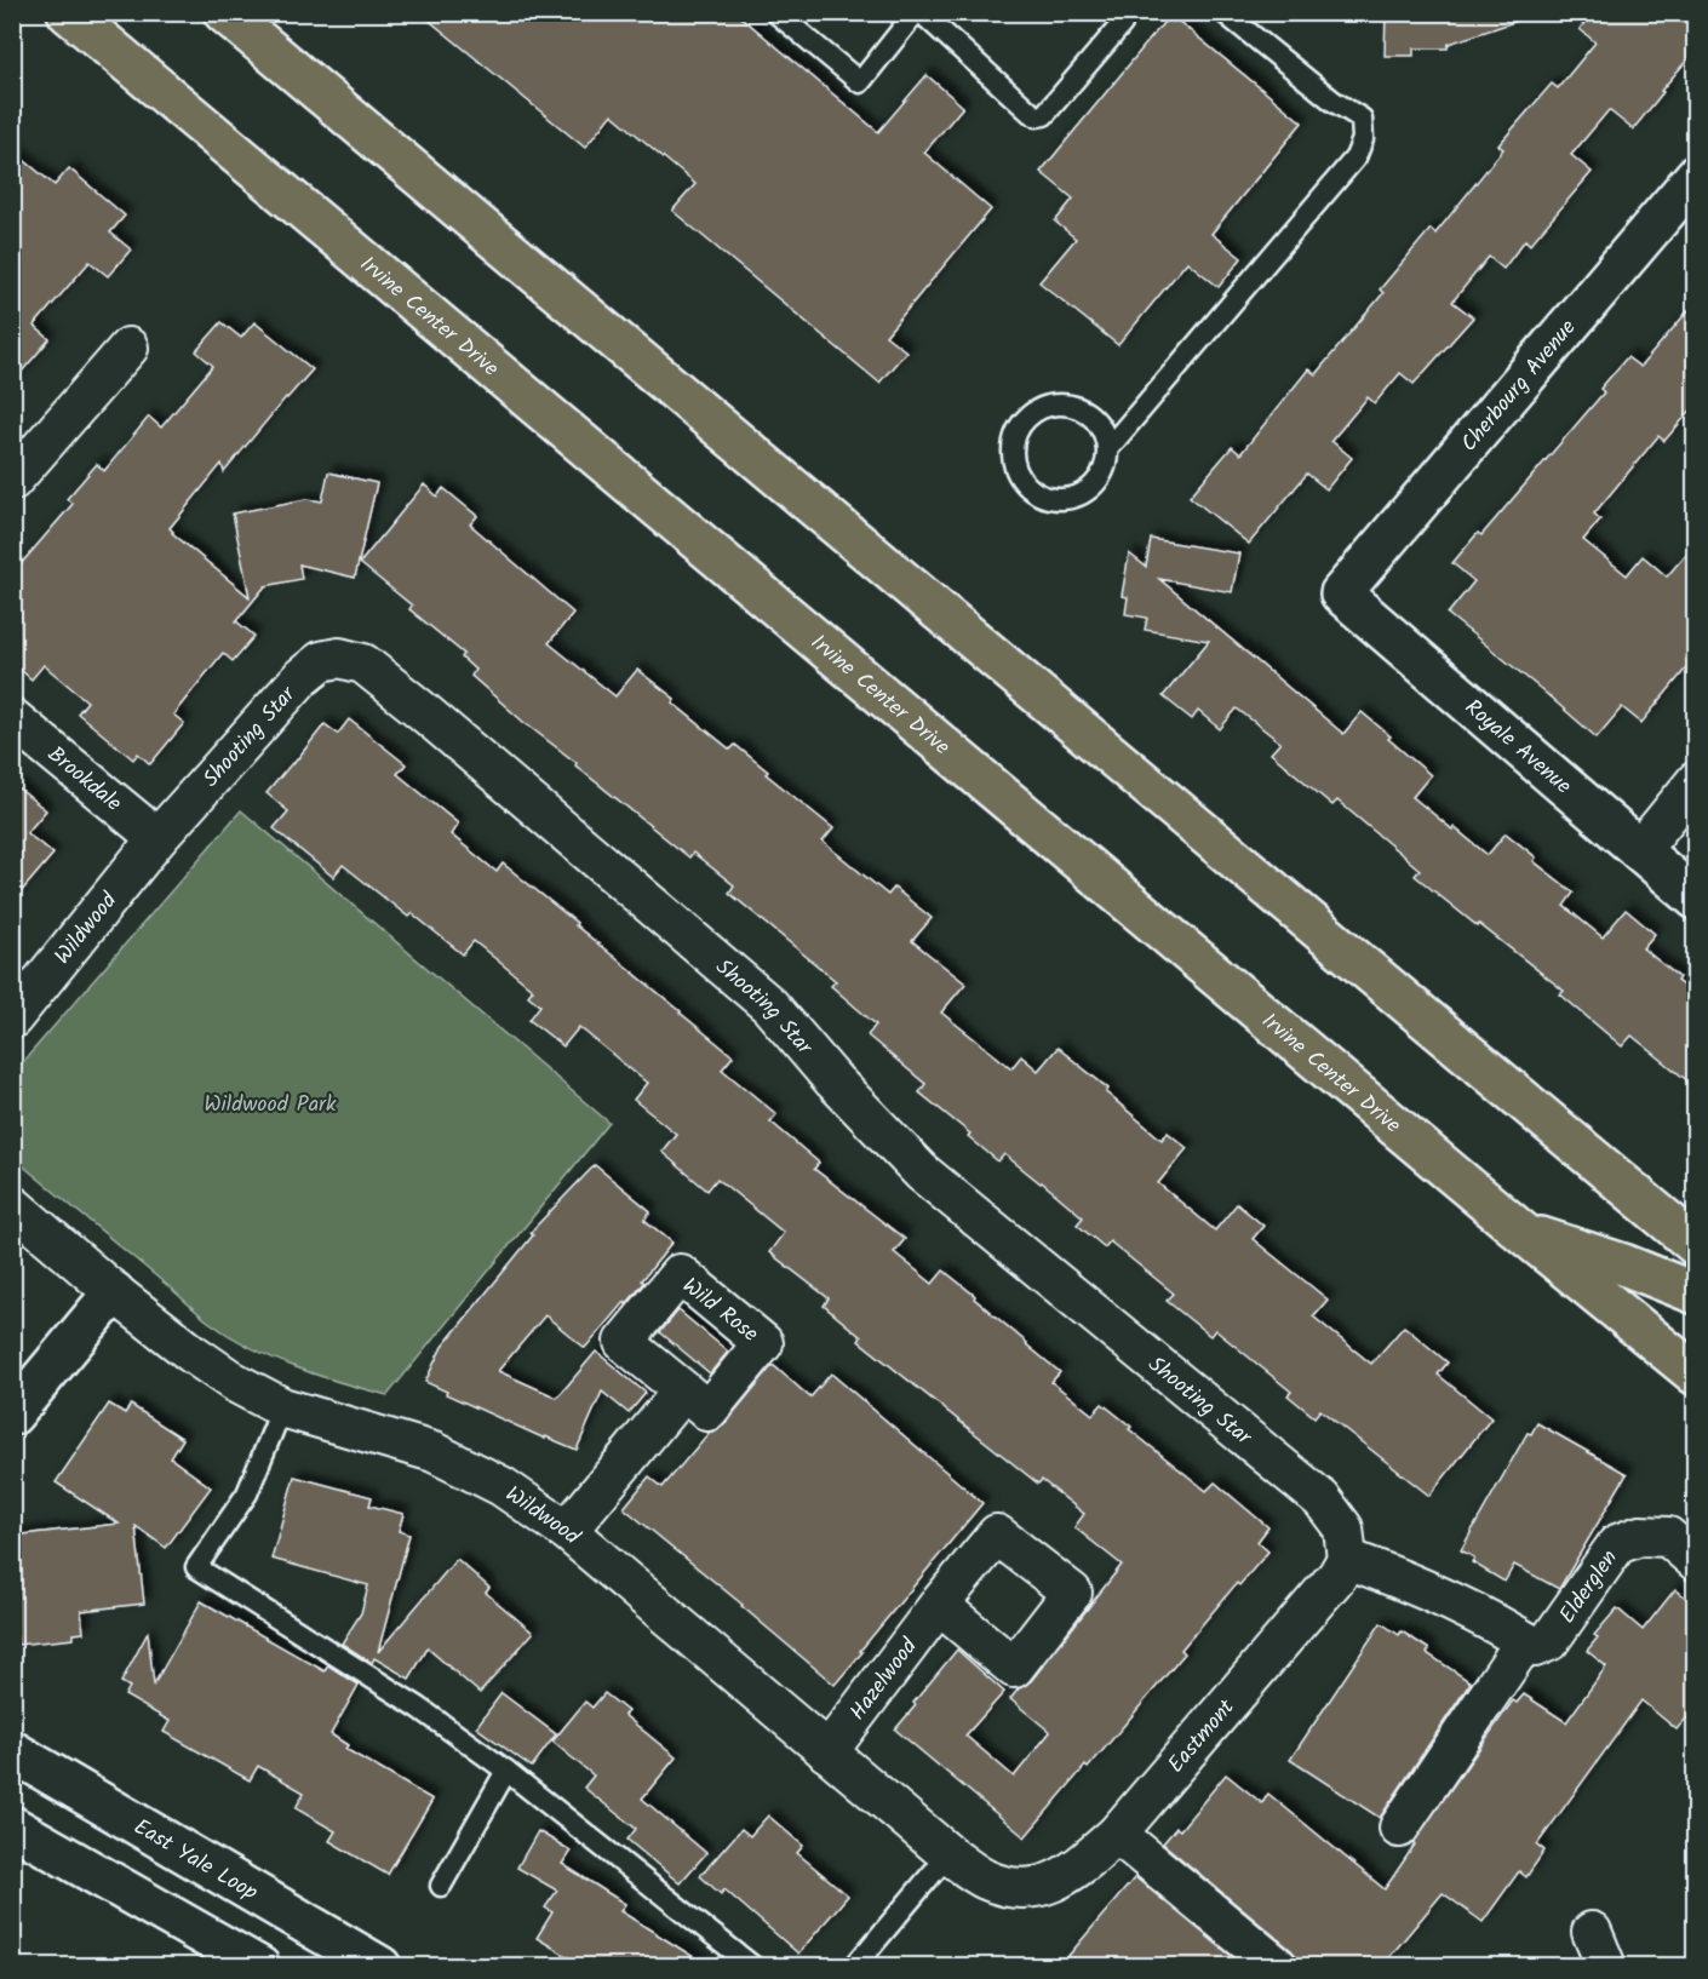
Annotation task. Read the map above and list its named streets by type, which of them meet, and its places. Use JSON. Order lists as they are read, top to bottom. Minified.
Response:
{"streets":{"main road":["Irvine Center Drive"],"street":["Cherbourg Avenue","Shooting Star","Royale Avenue","Brookdale","Wildwood","Elderglen","Hazelwood","Eastmont","East Yale Loop"]},"crossings":[["Cherbourg Avenue","Royale Avenue"],["Shooting Star","Brookdale"],["Shooting Star","Wildwood"],["Shooting Star","Eastmont"],["Brookdale","Wildwood"],["Wildwood","Hazelwood"],["Wildwood","Eastmont"]],"parks":["Wildwood Park"]}
